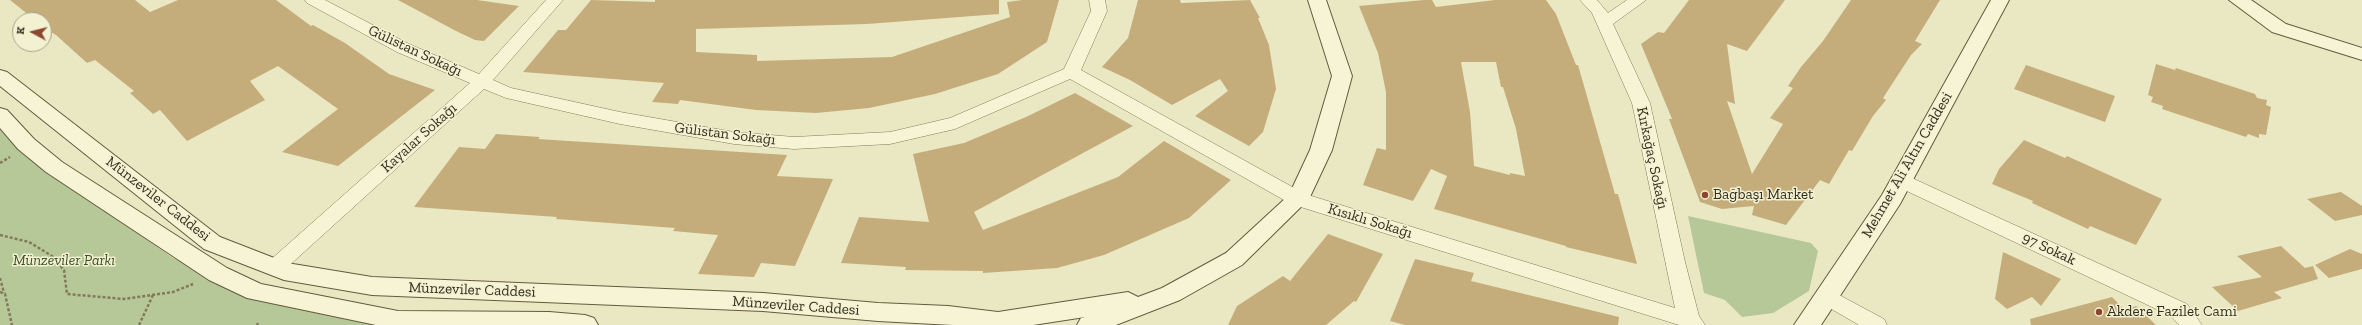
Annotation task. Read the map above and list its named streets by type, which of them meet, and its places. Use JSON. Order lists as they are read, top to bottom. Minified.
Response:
{"streets":{"main road":["Mehmet Ali Altın Caddesi","Münzeviler Caddesi"],"street":["Gülistan Sokağı","Kayalar Sokağı","Kırkağaç Sokağı","Kısıklı Sokağı","97 Sokak"]},"crossings":[["Gülistan Sokağı","Kayalar Sokağı"],["Gülistan Sokağı","Kısıklı Sokağı"],["Kayalar Sokağı","Münzeviler Caddesi"],["Kırkağaç Sokağı","Kısıklı Sokağı"],["Mehmet Ali Altın Caddesi","97 Sokak"]],"parks":["Münzeviler Parkı"],"places":["Bağbaşı Market","Akdere Fazilet Cami"],"north":"left"}
